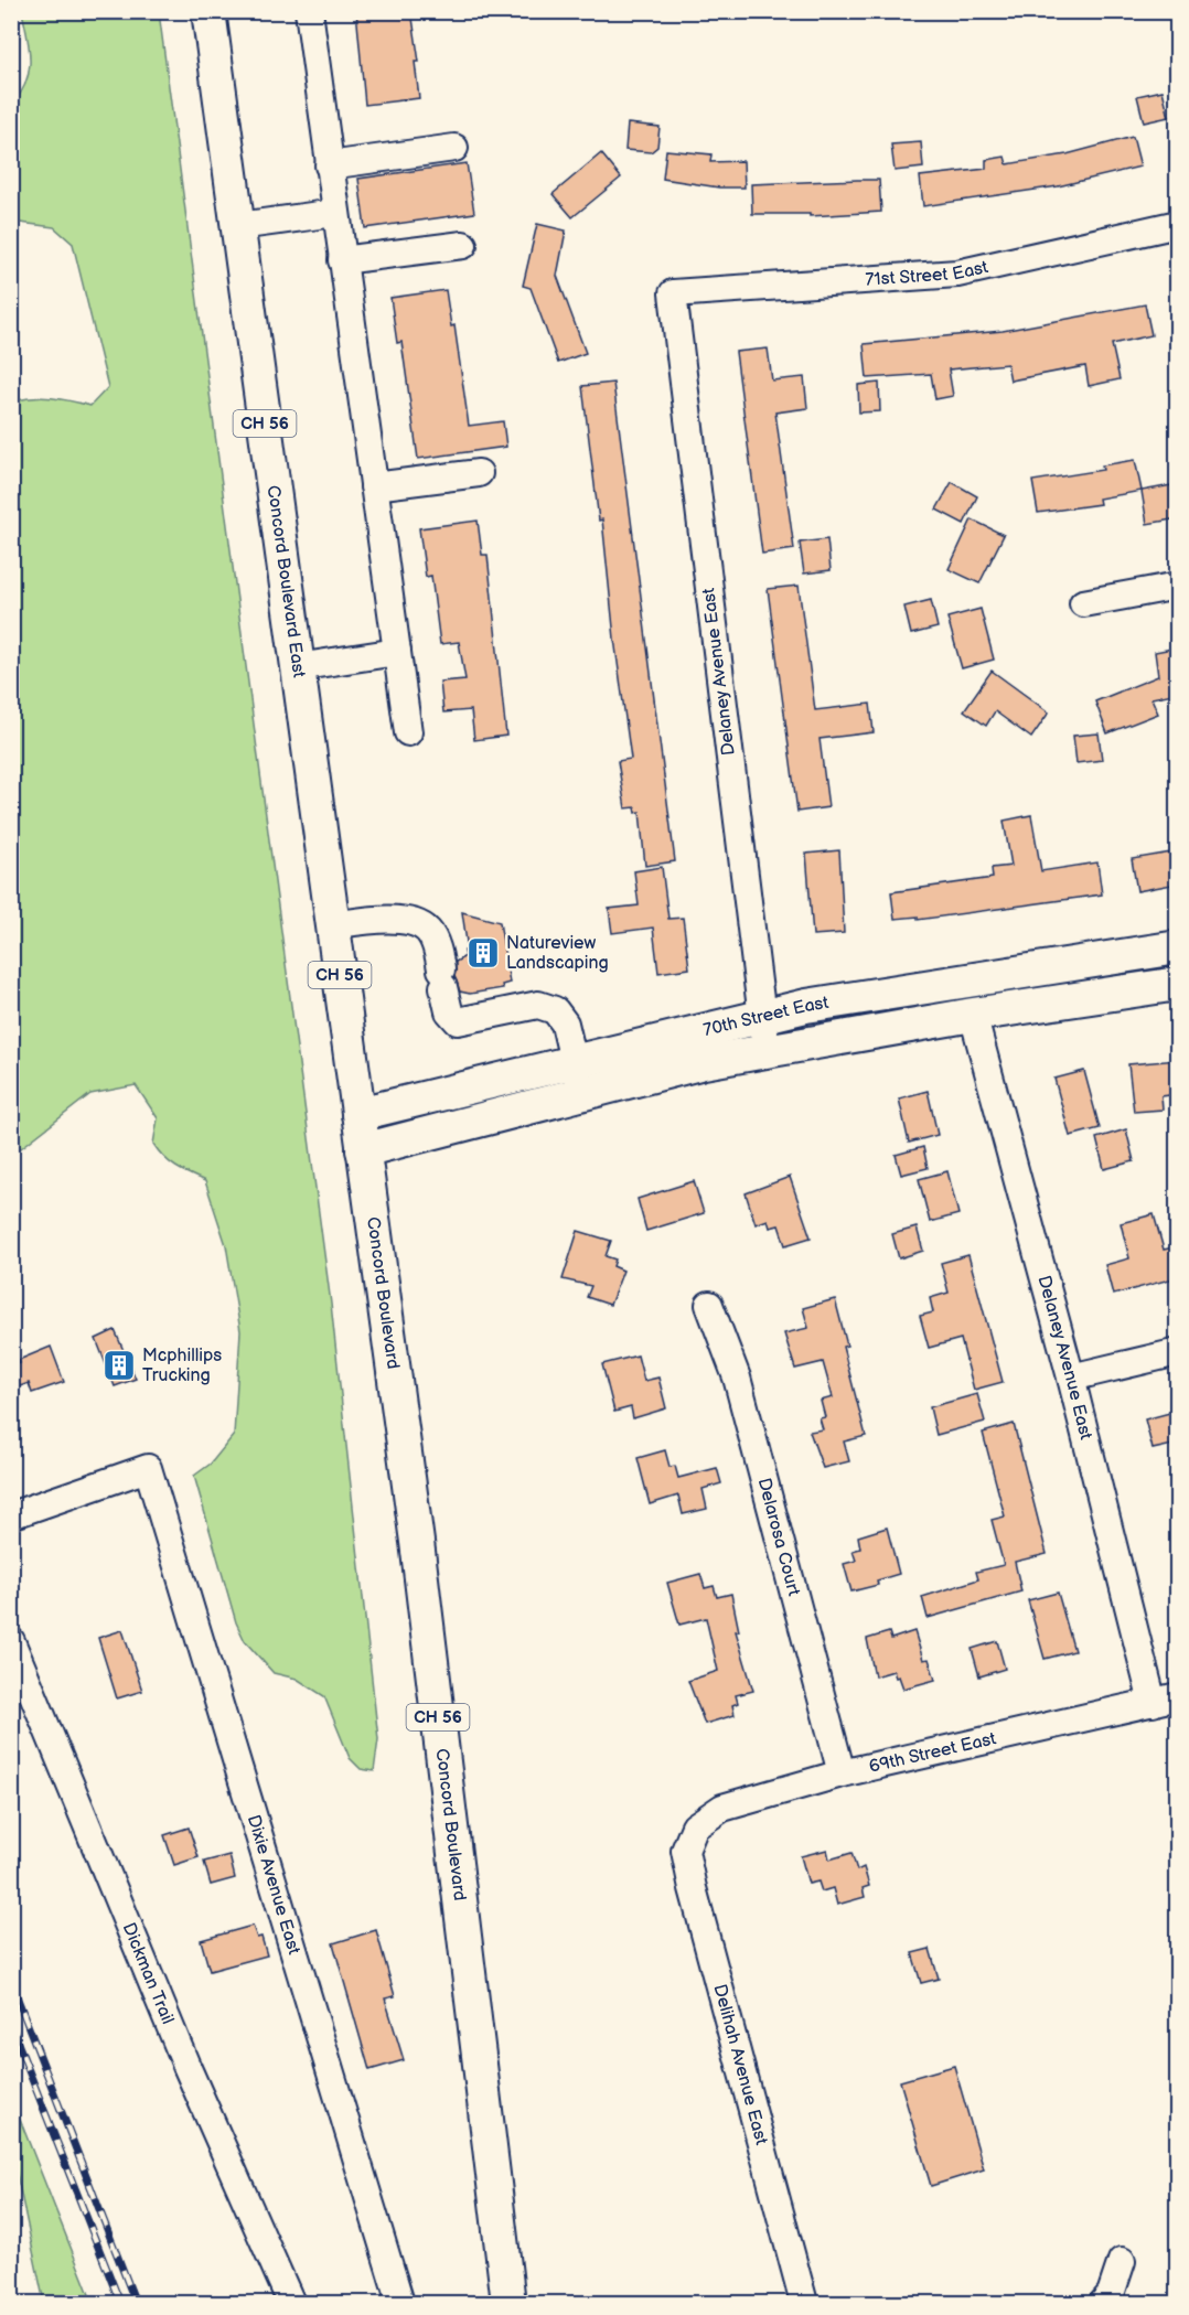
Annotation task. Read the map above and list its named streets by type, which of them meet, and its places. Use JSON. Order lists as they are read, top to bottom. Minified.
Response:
{"streets":{"main road":["CH 56","Concord Boulevard East","70th Street East","Concord Boulevard"],"street":["71st Street East","Delaney Avenue East","Delarosa Court","69th Street East","Dixie Avenue East","Dickman Trail","Delihah Avenue East"]},"crossings":[["71st Street East","Delaney Avenue East"],["Concord Boulevard East","70th Street East"],["Concord Boulevard East","Concord Boulevard"],["Delaney Avenue East","70th Street East"],["Delaney Avenue East","69th Street East"],["70th Street East","Concord Boulevard"],["Delarosa Court","69th Street East"],["69th Street East","Delihah Avenue East"]],"places":{"building":["Natureview Landscaping","Mcphillips Trucking"]}}
